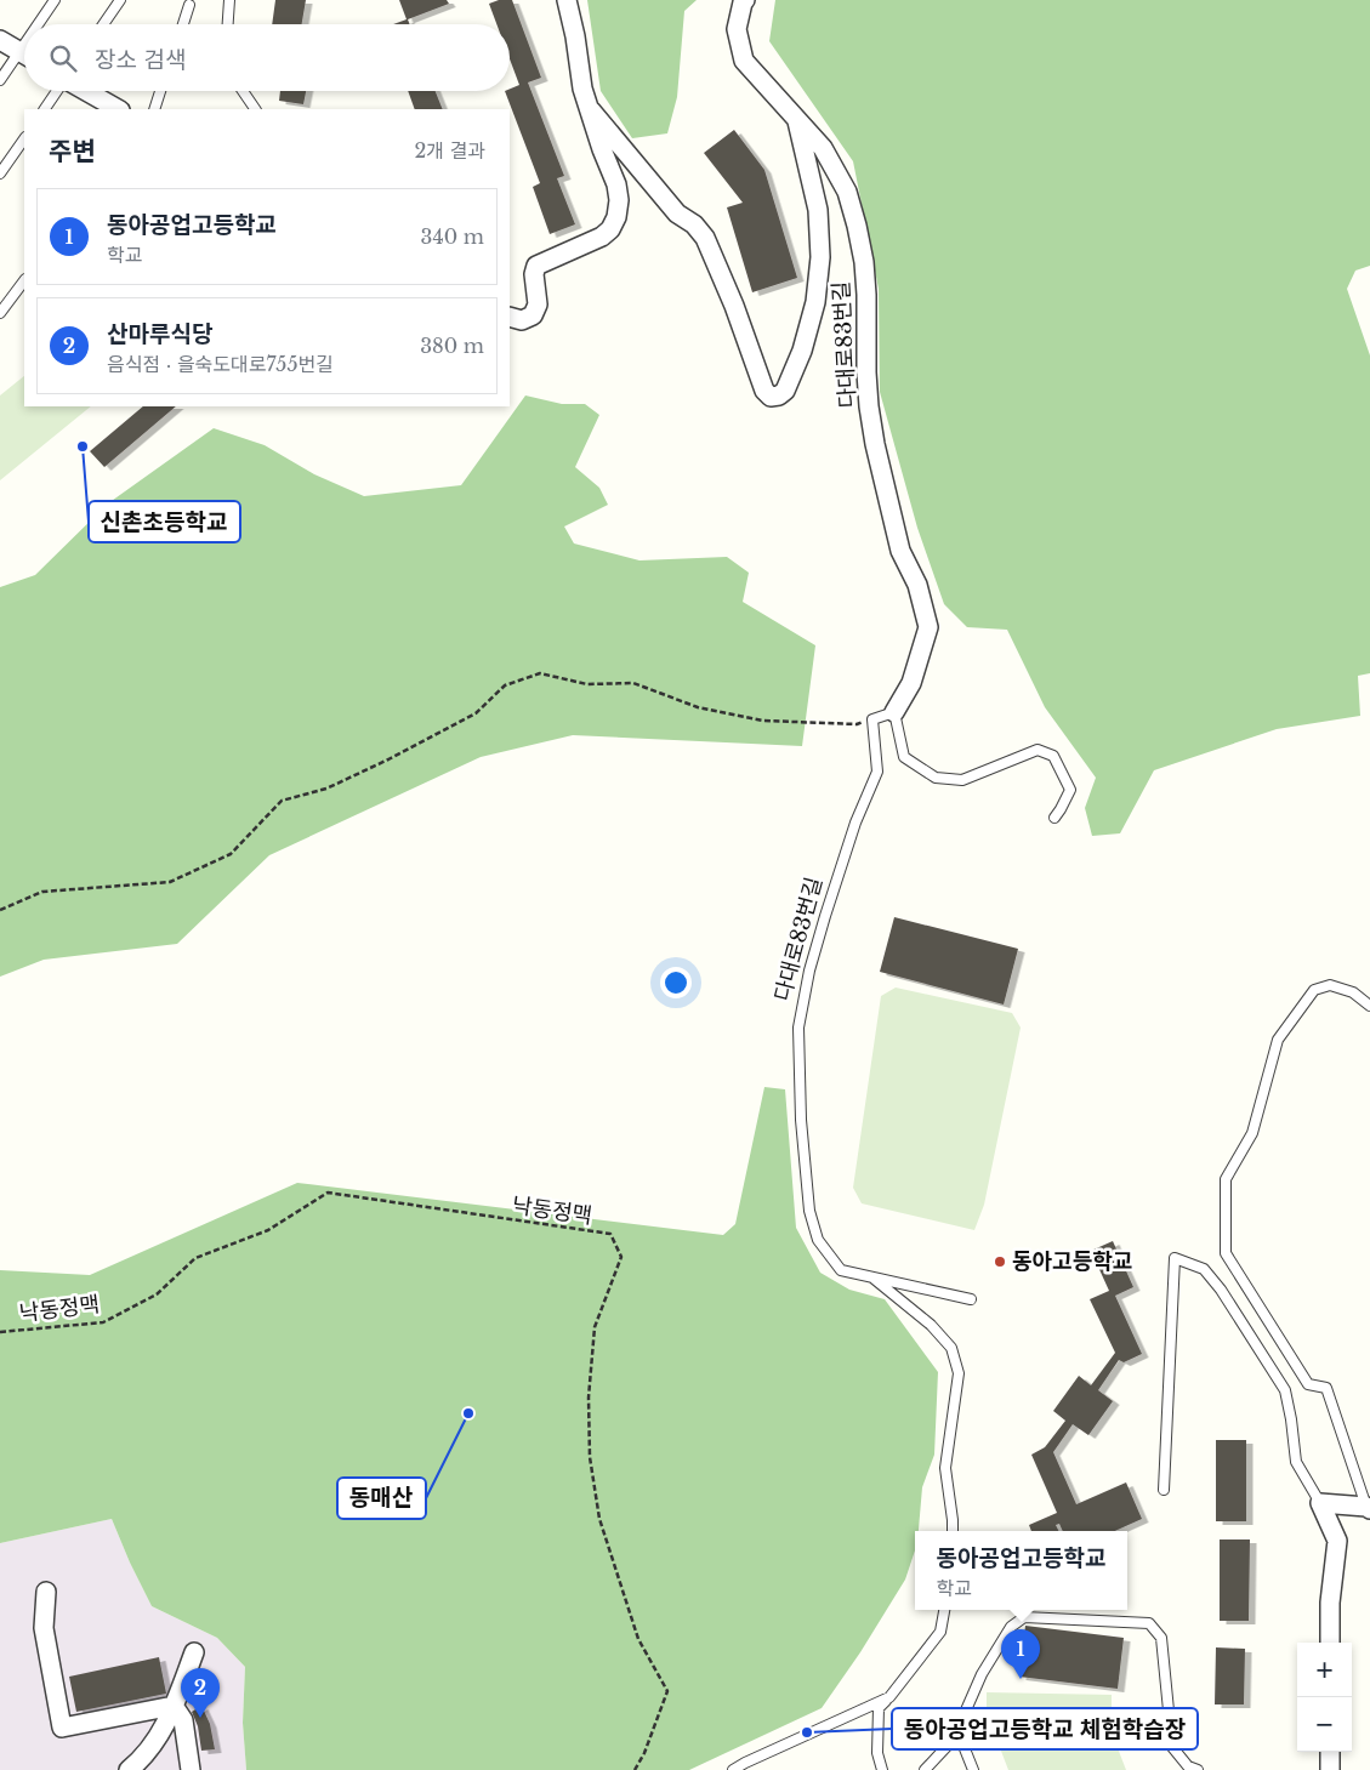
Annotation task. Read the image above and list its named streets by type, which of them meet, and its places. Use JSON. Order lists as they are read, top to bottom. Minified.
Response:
{"streets":{"street":["다대로83번길"],"path":["낙동정맥"]},"places":["신촌초등학교","동아고등학교","동매산","동아공업고등학교 체험학습장"],"page":{"search":"장소 검색","heading":["주변","2개 결과"],"list":[{"mark":"1","name":"동아공업고등학교","note":"학교","value":"340 m"},{"mark":"2","name":"산마루식당","note":"음식점 · 을숙도대로755번길","value":"380 m"}],"popup":["동아공업고등학교","학교"],"pins":["1","2"],"map_buttons":["+","−"]}}
